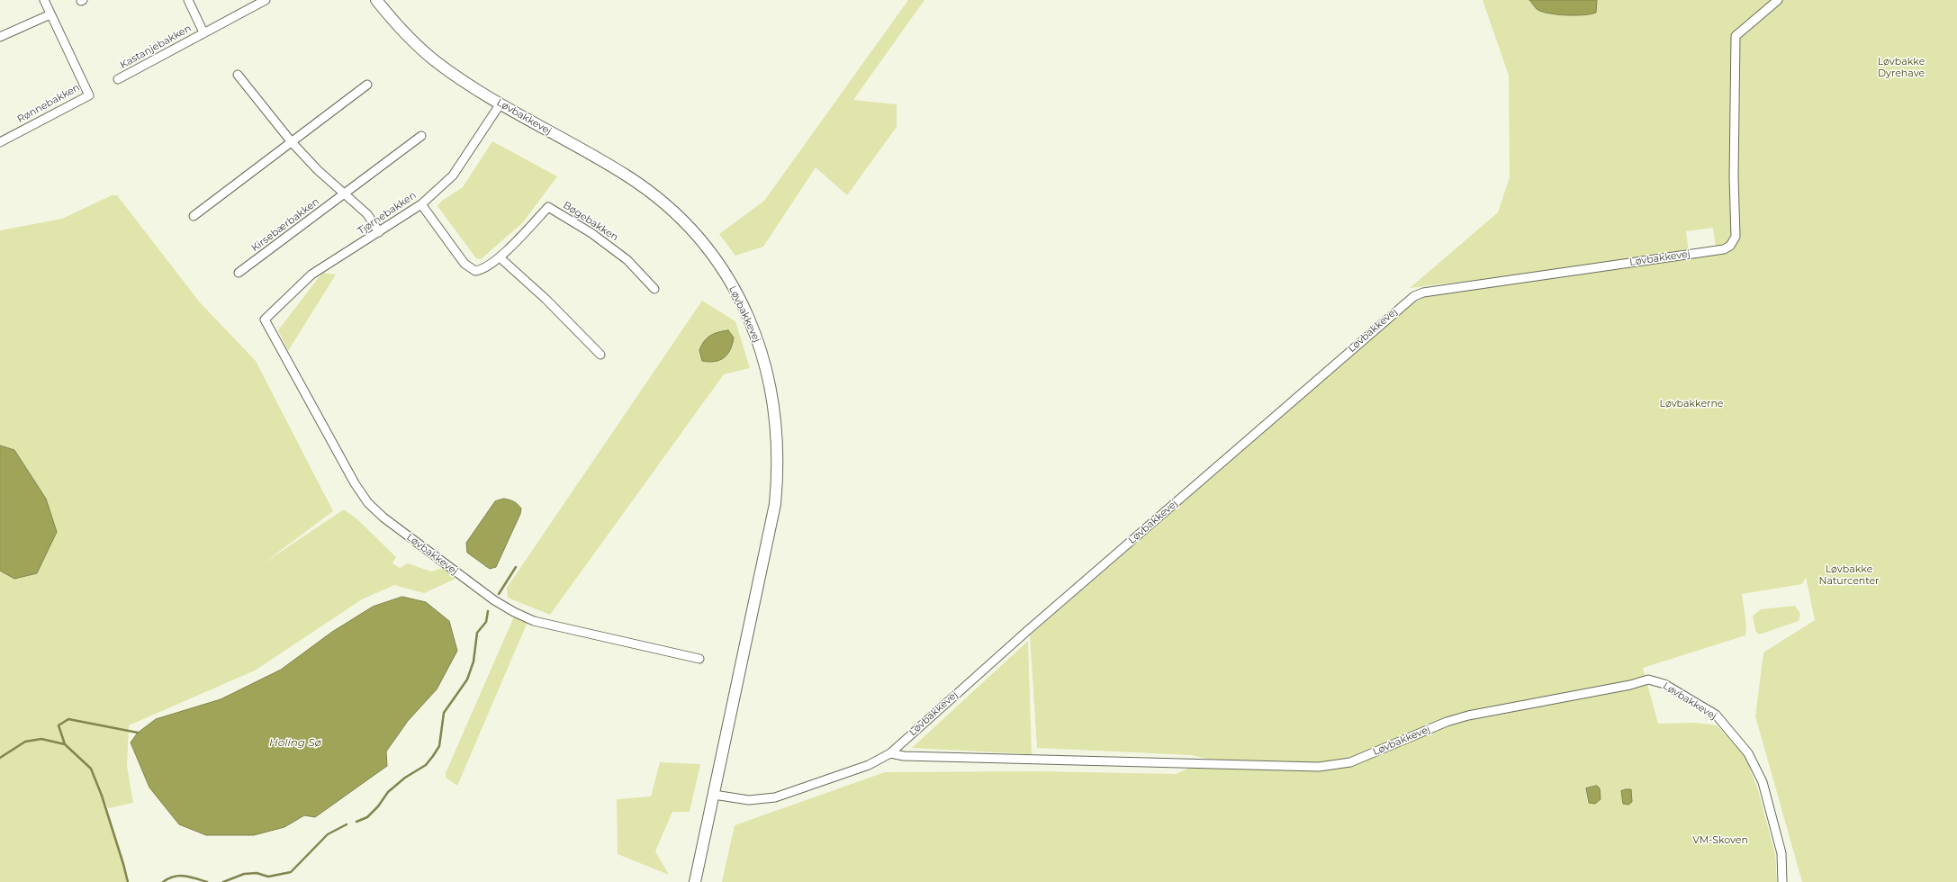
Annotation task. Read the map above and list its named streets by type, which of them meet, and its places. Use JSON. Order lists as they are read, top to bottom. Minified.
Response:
{"streets":{"street":["Kastanjebakken","Rønnebakken","Løvbakkevej","Tjørnebakken","Bøgebakken","Kirsebærbakken"]},"crossings":[["Løvbakkevej","Tjørnebakken"],["Tjørnebakken","Bøgebakken"]],"water":["Holing Sø"],"parks":["Løvbakke Dyrehave","Løvbakkerne","Løvbakke Naturcenter","VM-Skoven"]}
